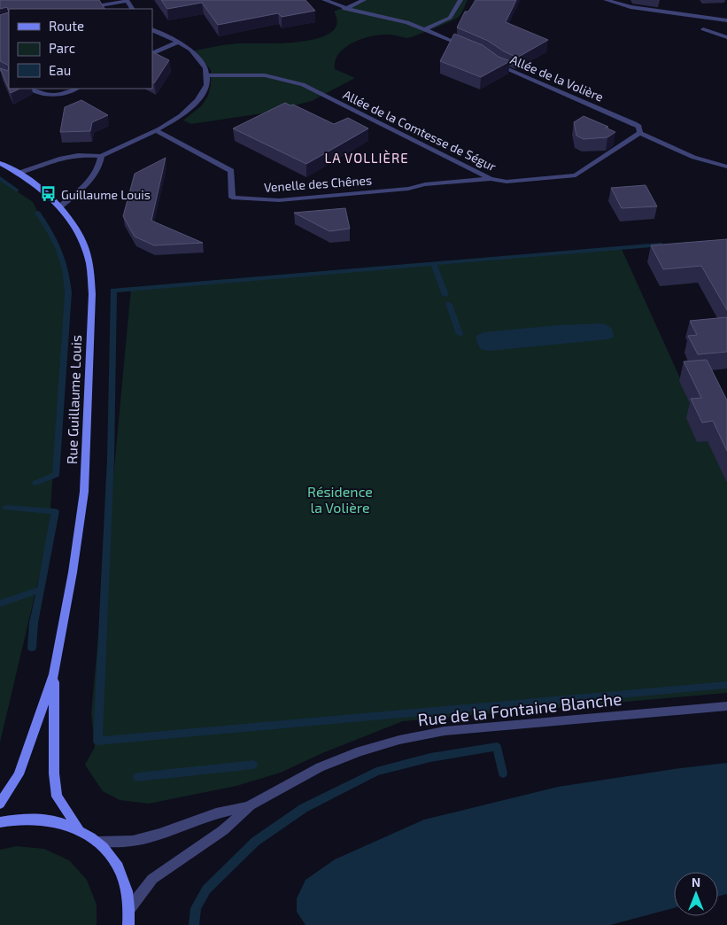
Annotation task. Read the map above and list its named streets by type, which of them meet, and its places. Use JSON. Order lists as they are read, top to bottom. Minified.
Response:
{"streets":{"street":["Allée de la Volière","Allée de la Comtesse de Ségur","Venelle des Chênes","Rue Guillaume Louis","Rue de la Fontaine Blanche"]},"crossings":[["Allée de la Volière","Allée de la Comtesse de Ségur"],["Allée de la Comtesse de Ségur","Venelle des Chênes"]],"districts":["LA VOLLIÈRE"],"parks":["Résidence la Volière"],"places":{"bus stop":["Guillaume Louis"]},"legend":["Route","Parc","Eau"],"north":"top"}
